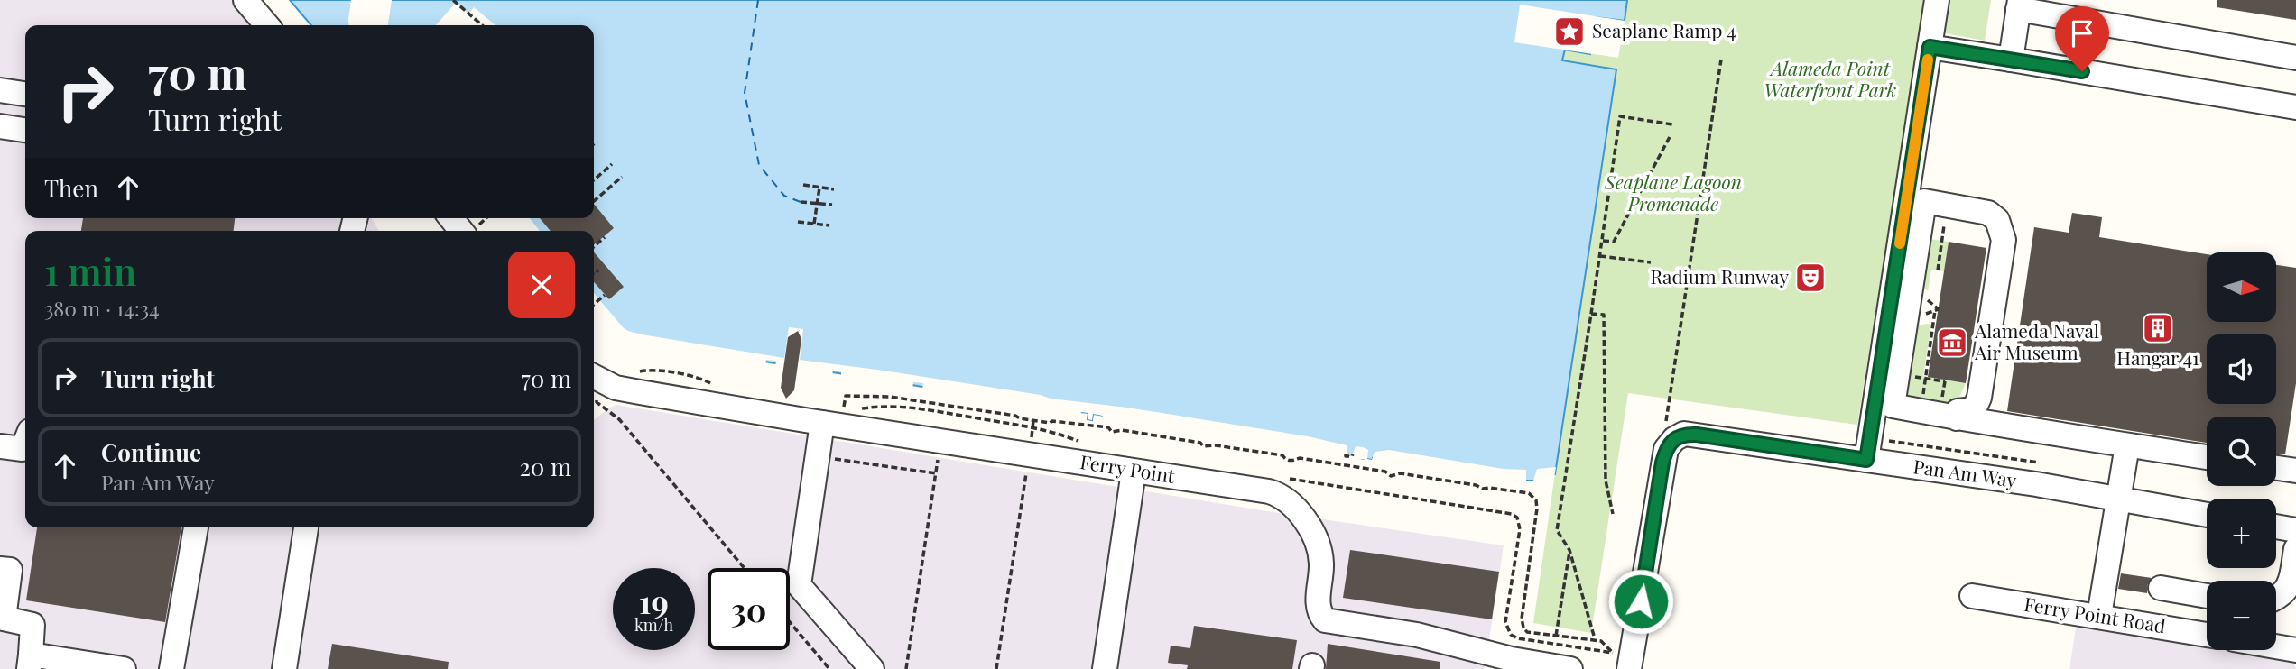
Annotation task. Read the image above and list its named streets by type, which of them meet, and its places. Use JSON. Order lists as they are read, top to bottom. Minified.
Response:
{"streets":{"street":["Ferry Point","Pan Am Way","Ferry Point Road"]},"parks":["Alameda Point Waterfront Park","Seaplane Lagoon Promenade"],"places":{"place":["Seaplane Ramp 4"],"theatre":["Radium Runway"],"building":["Hangar 41"],"museum":["Alameda Naval Air Museum"]},"north":"right","page":{"turn":["70 m","Turn right"],"then":"Then","heading":["1 min","380 m · 14:34"],"map_buttons":["+","−"],"list":[{"name":"Turn right","value":"70 m"},{"name":"Continue","note":"Pan Am Way","value":"20 m"}],"speed":"19 km/h","limit":"30"}}
